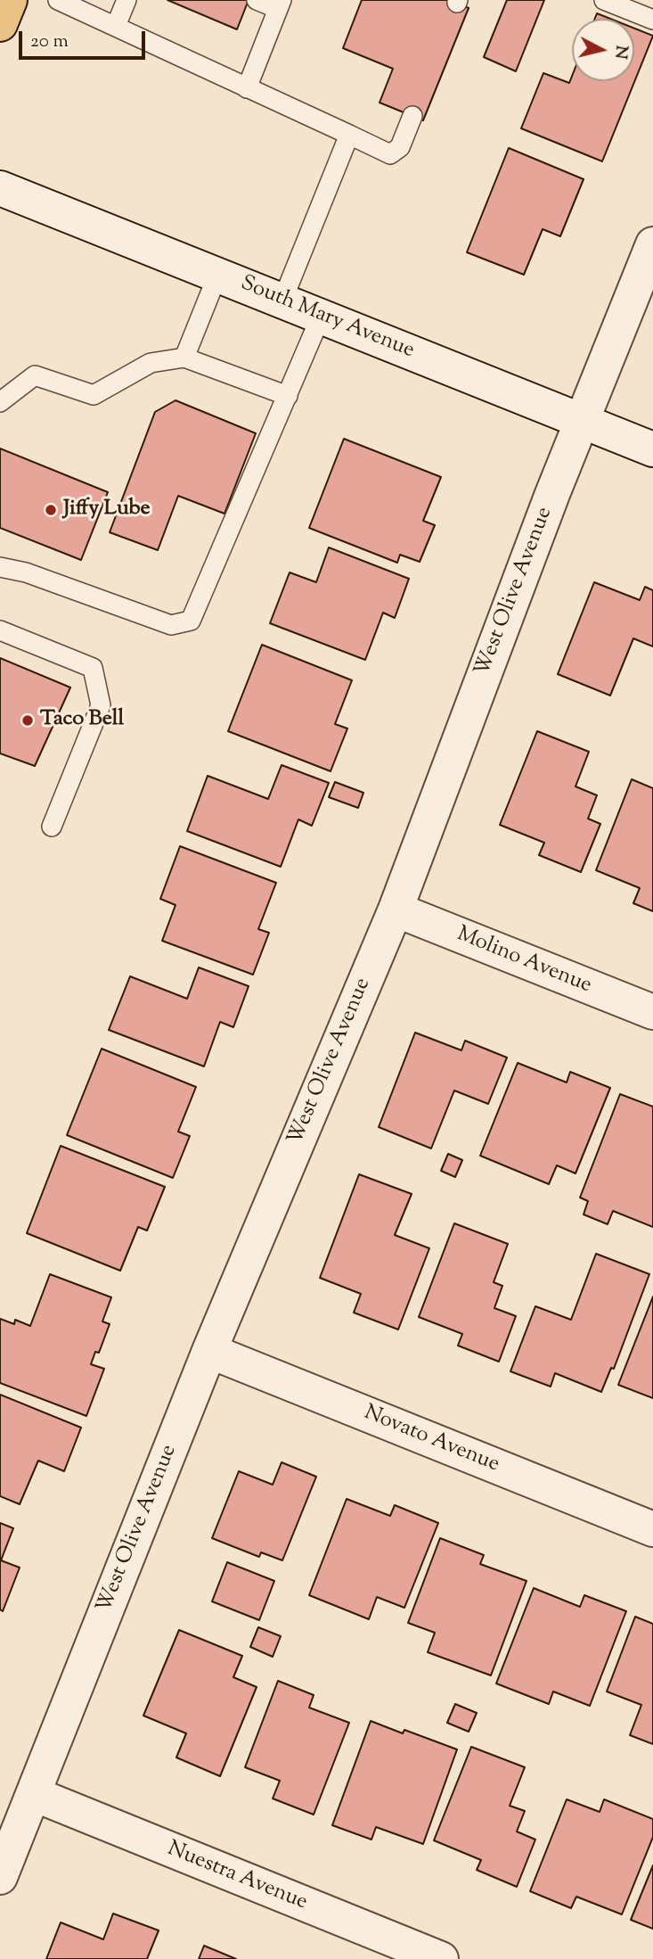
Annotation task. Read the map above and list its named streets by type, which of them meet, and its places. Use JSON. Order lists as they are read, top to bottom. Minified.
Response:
{"streets":{"street":["South Mary Avenue","West Olive Avenue","Molino Avenue","Novato Avenue","Nuestra Avenue"]},"crossings":[["South Mary Avenue","West Olive Avenue"],["West Olive Avenue","Molino Avenue"],["West Olive Avenue","Novato Avenue"],["West Olive Avenue","Nuestra Avenue"]],"places":["Jiffy Lube","Taco Bell"],"scale_bar":"20 m","north":"right"}
